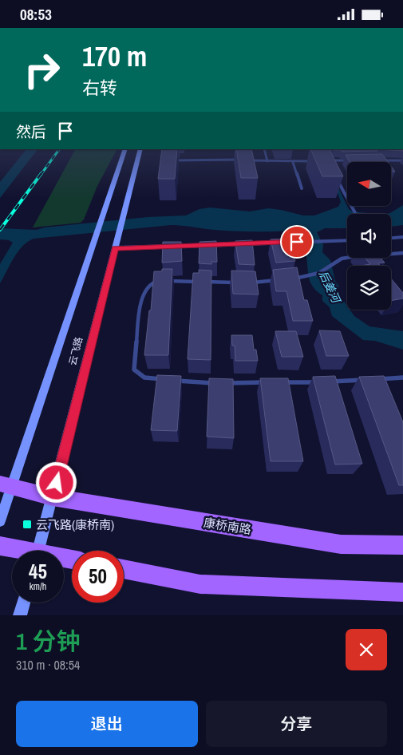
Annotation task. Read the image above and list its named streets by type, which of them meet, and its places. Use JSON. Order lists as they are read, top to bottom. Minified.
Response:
{"streets":{"main road":["云飞路","康桥南路"]},"crossings":[["云飞路","康桥南路"]],"water":["后姜河"],"places":{"transit":["云飞路(康桥南)"]},"north":"left","page":{"status":"08:53","turn":["170 m","右转"],"then":"然后","speed":"45 km/h","limit":"50","heading":["1 分钟","310 m · 08:54"],"buttons":["退出","分享"]}}
